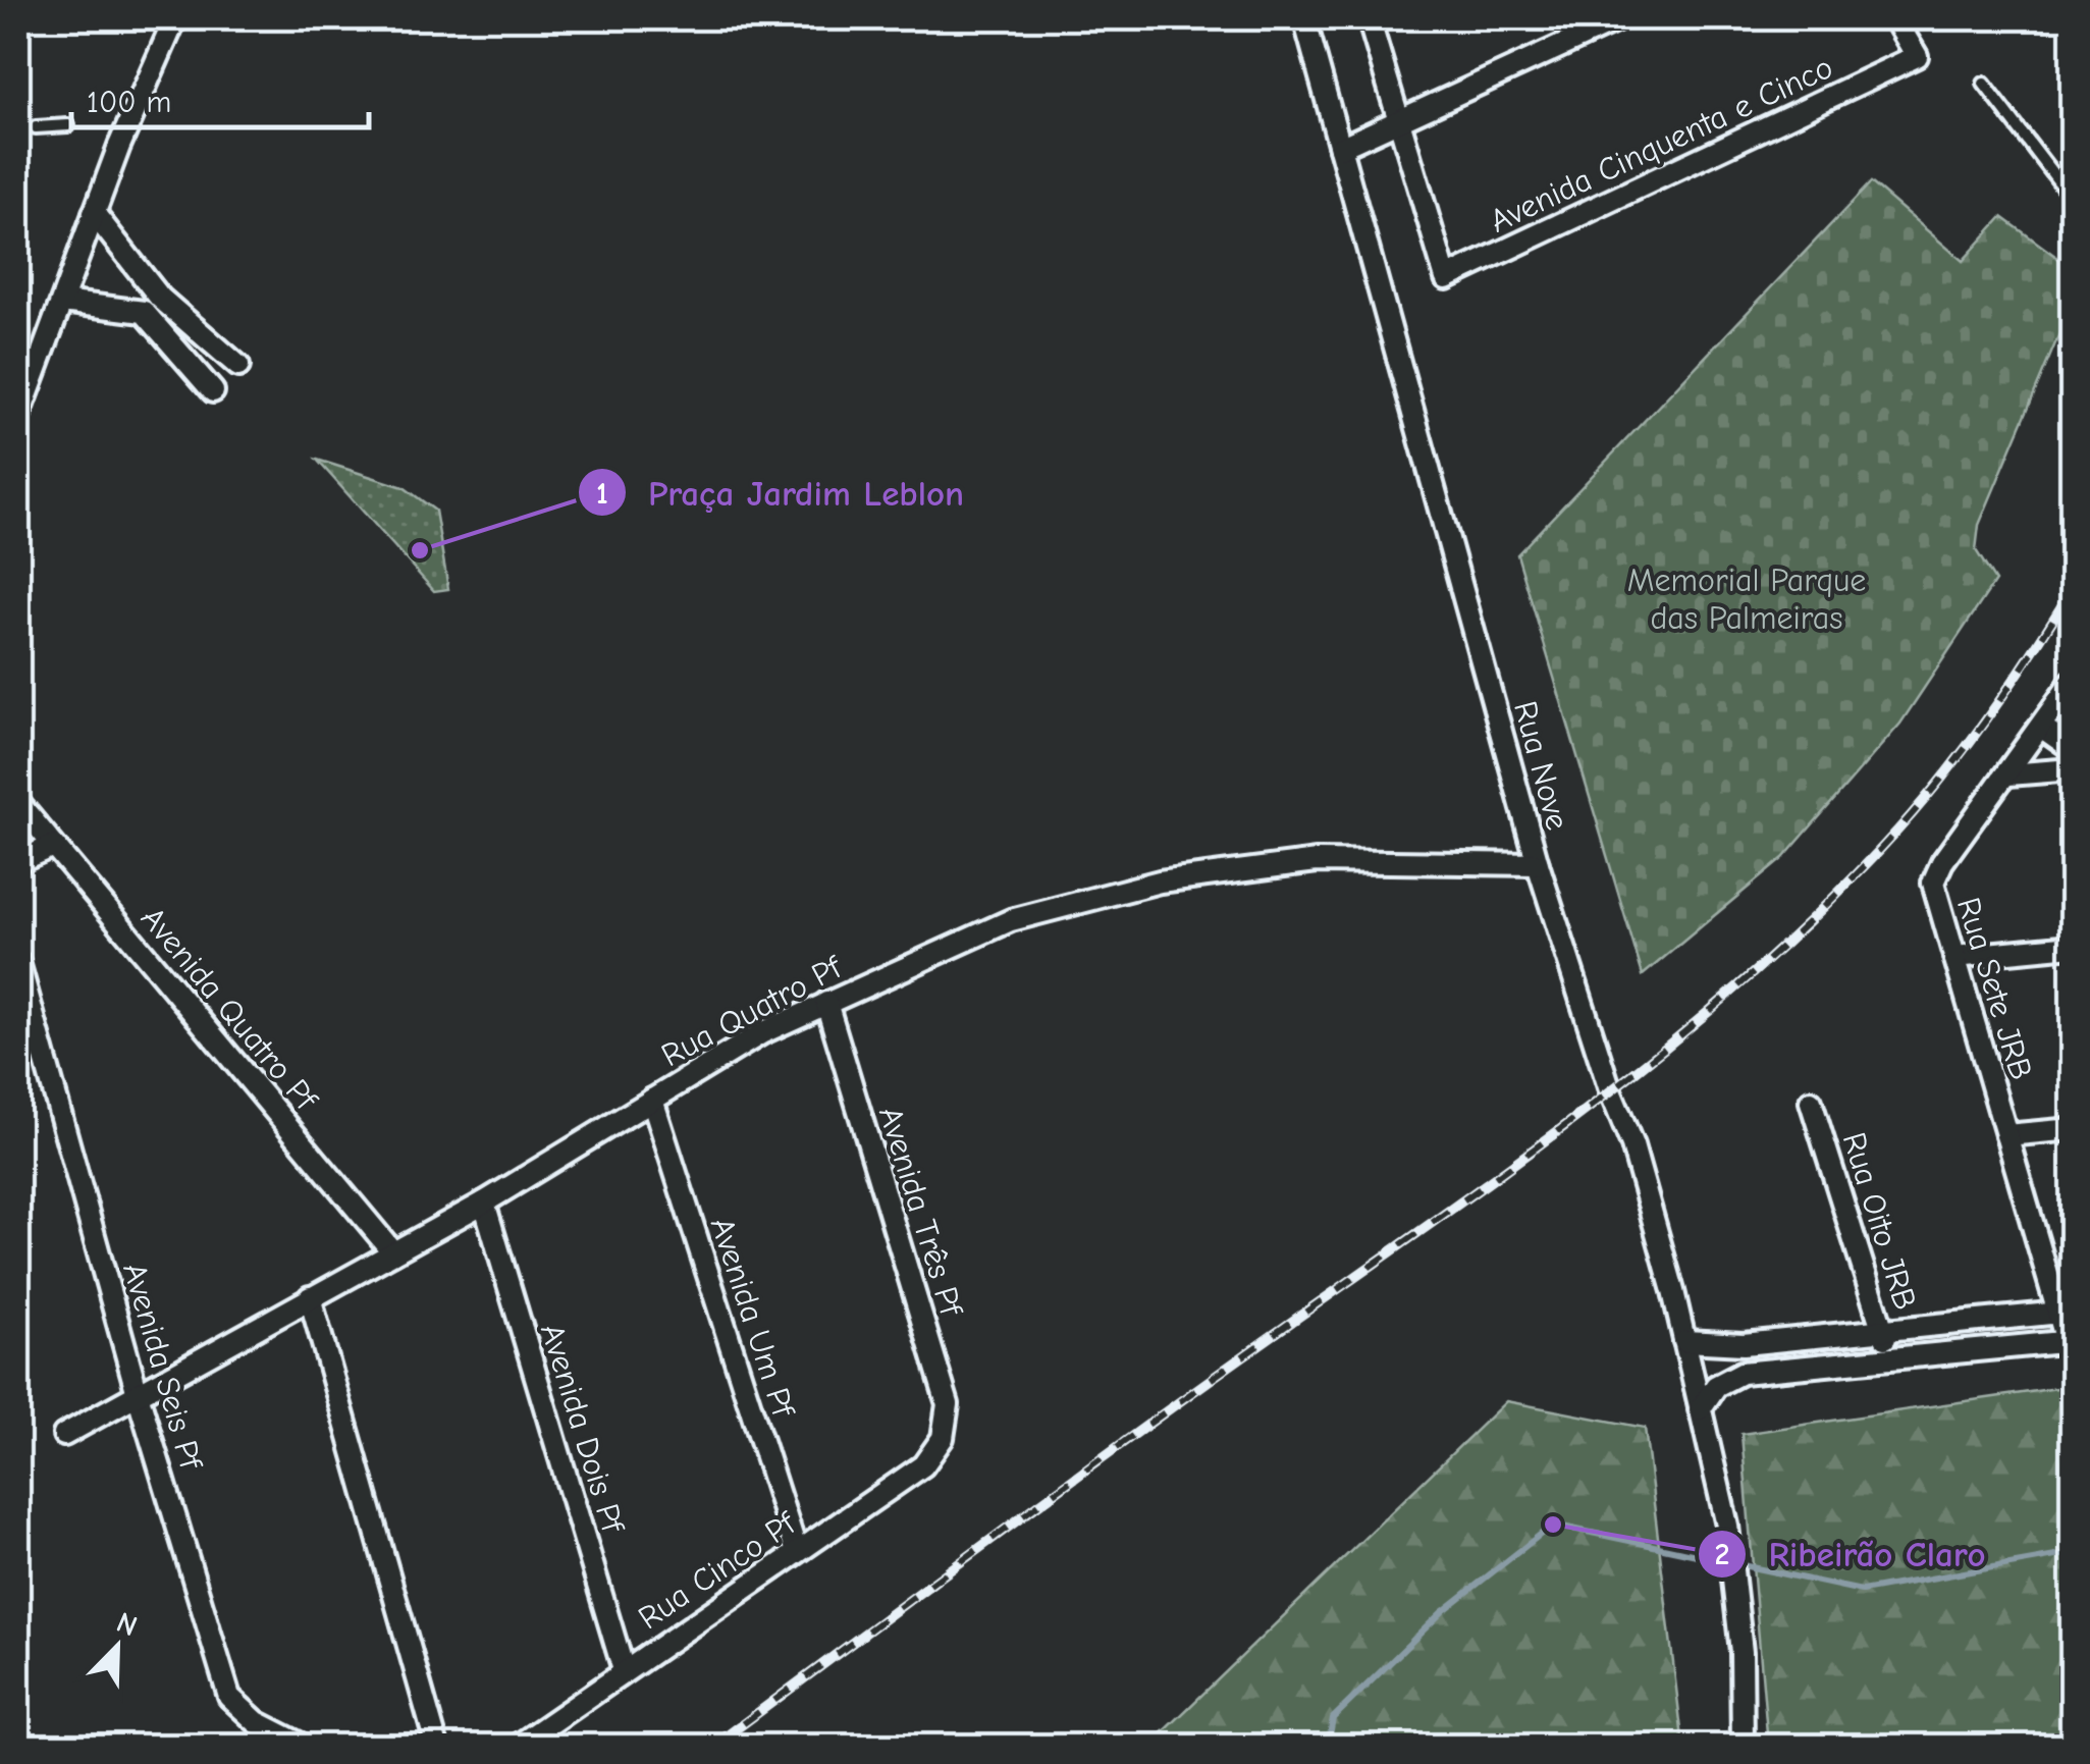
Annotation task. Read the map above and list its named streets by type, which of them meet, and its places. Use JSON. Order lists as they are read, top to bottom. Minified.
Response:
{"streets":{"street":["Avenida Cinquenta e Cinco","Rua Nove","Rua Sete JRB","Avenida Quatro Pf","Rua Quatro Pf","Avenida Três Pf","Rua Oito JRB","Avenida Um Pf","Avenida Seis Pf","Avenida Dois Pf","Rua Cinco Pf"]},"crossings":[["Rua Nove","Rua Quatro Pf"],["Avenida Quatro Pf","Rua Quatro Pf"],["Rua Quatro Pf","Avenida Três Pf"],["Rua Quatro Pf","Avenida Um Pf"],["Rua Quatro Pf","Avenida Seis Pf"],["Rua Quatro Pf","Avenida Dois Pf"],["Avenida Três Pf","Rua Cinco Pf"],["Avenida Um Pf","Rua Cinco Pf"],["Avenida Dois Pf","Rua Cinco Pf"]],"parks":["Memorial Parque das Palmeiras"],"places":["Praça Jardim Leblon","Ribeirão Claro"],"scale_bar":"100 m","north":"top right"}
